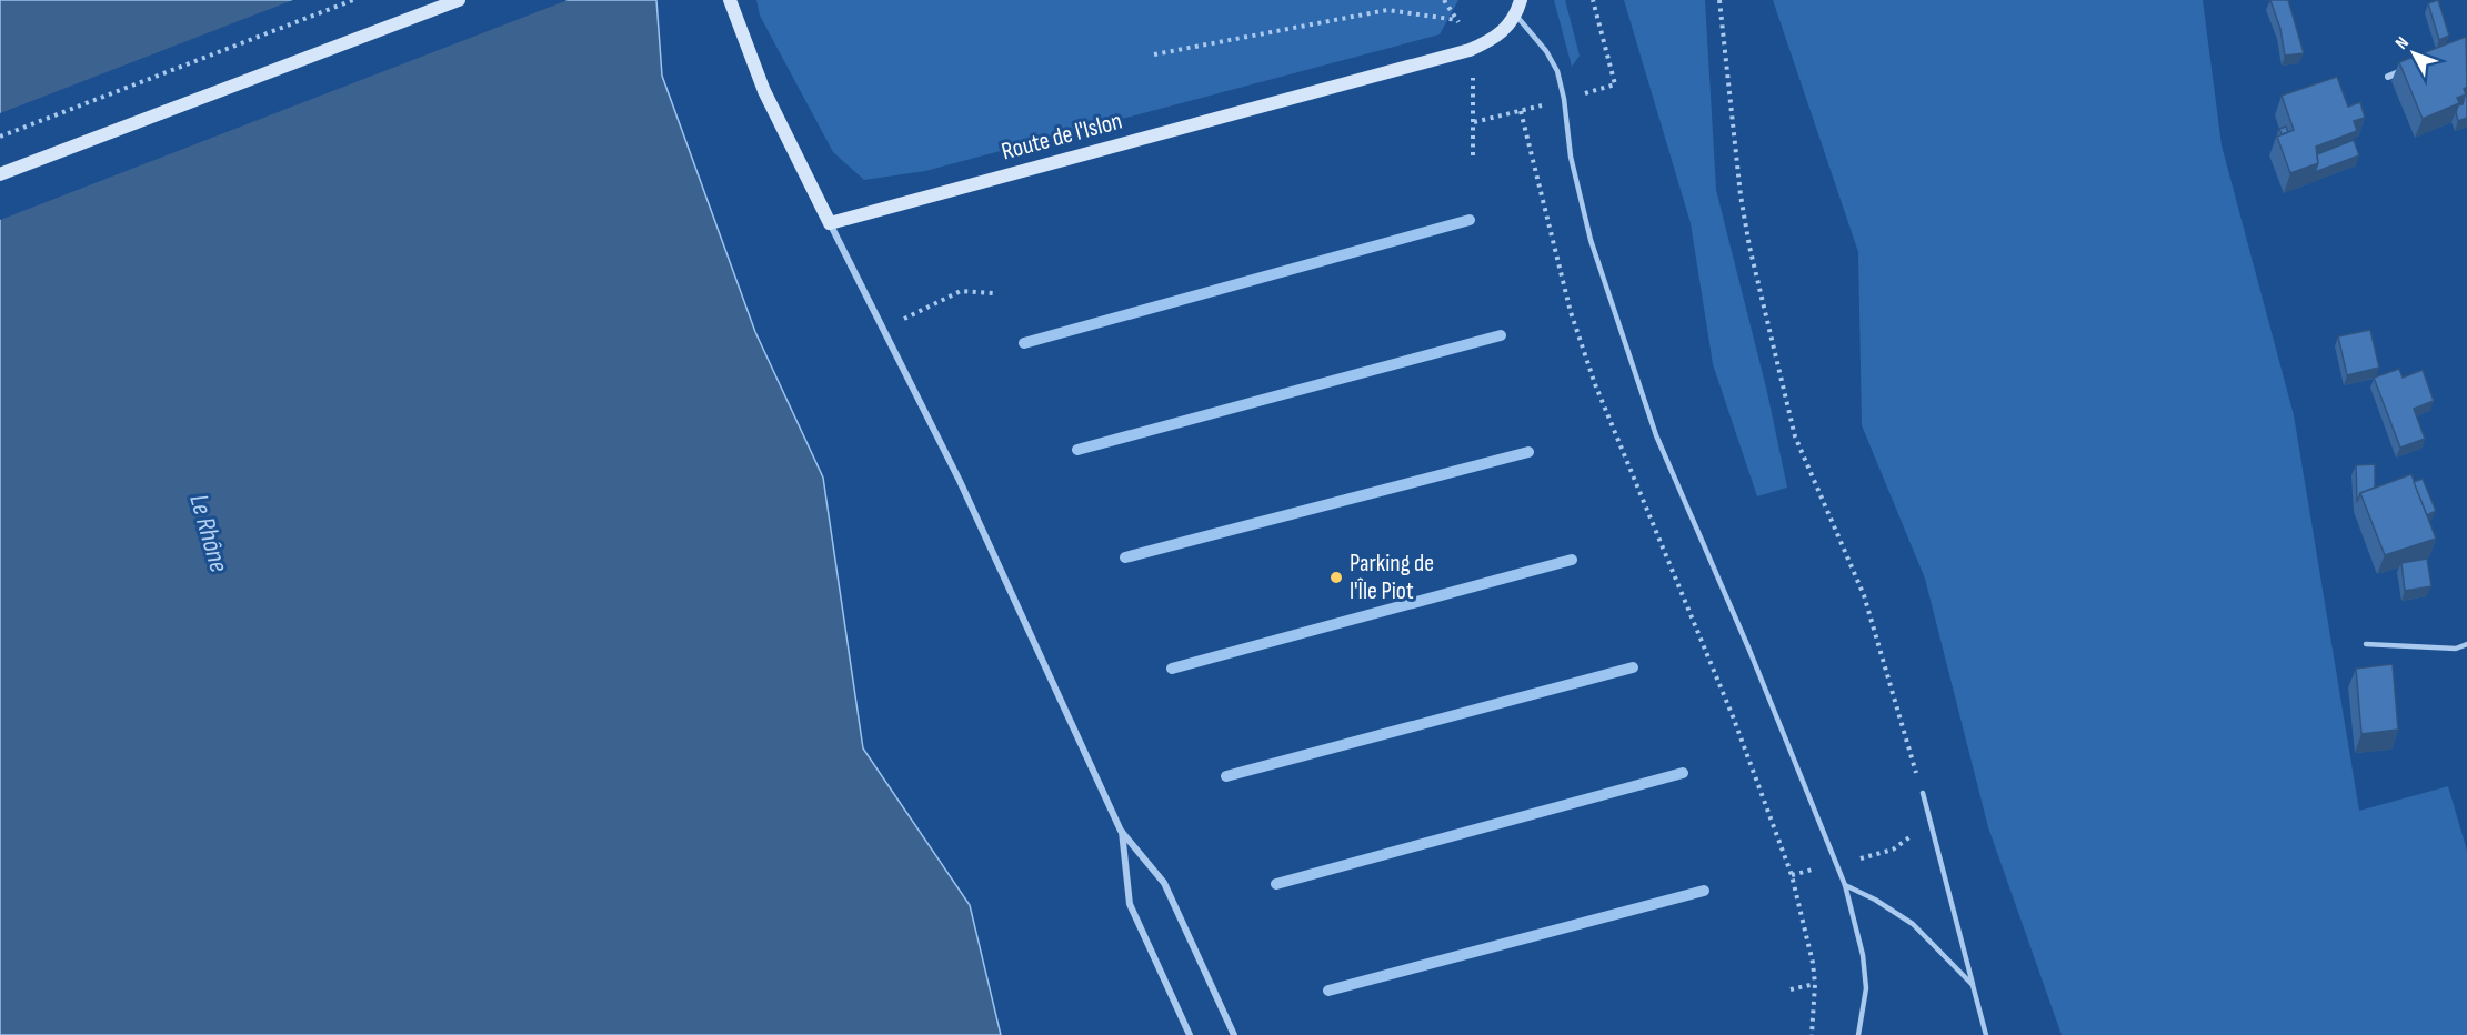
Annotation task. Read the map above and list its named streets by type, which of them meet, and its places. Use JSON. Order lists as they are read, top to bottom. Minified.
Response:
{"streets":{"street":["Route de l'Islon"]},"water":["Le Rhône"],"places":["Parking de l'Île Piot"],"north":"top left"}
